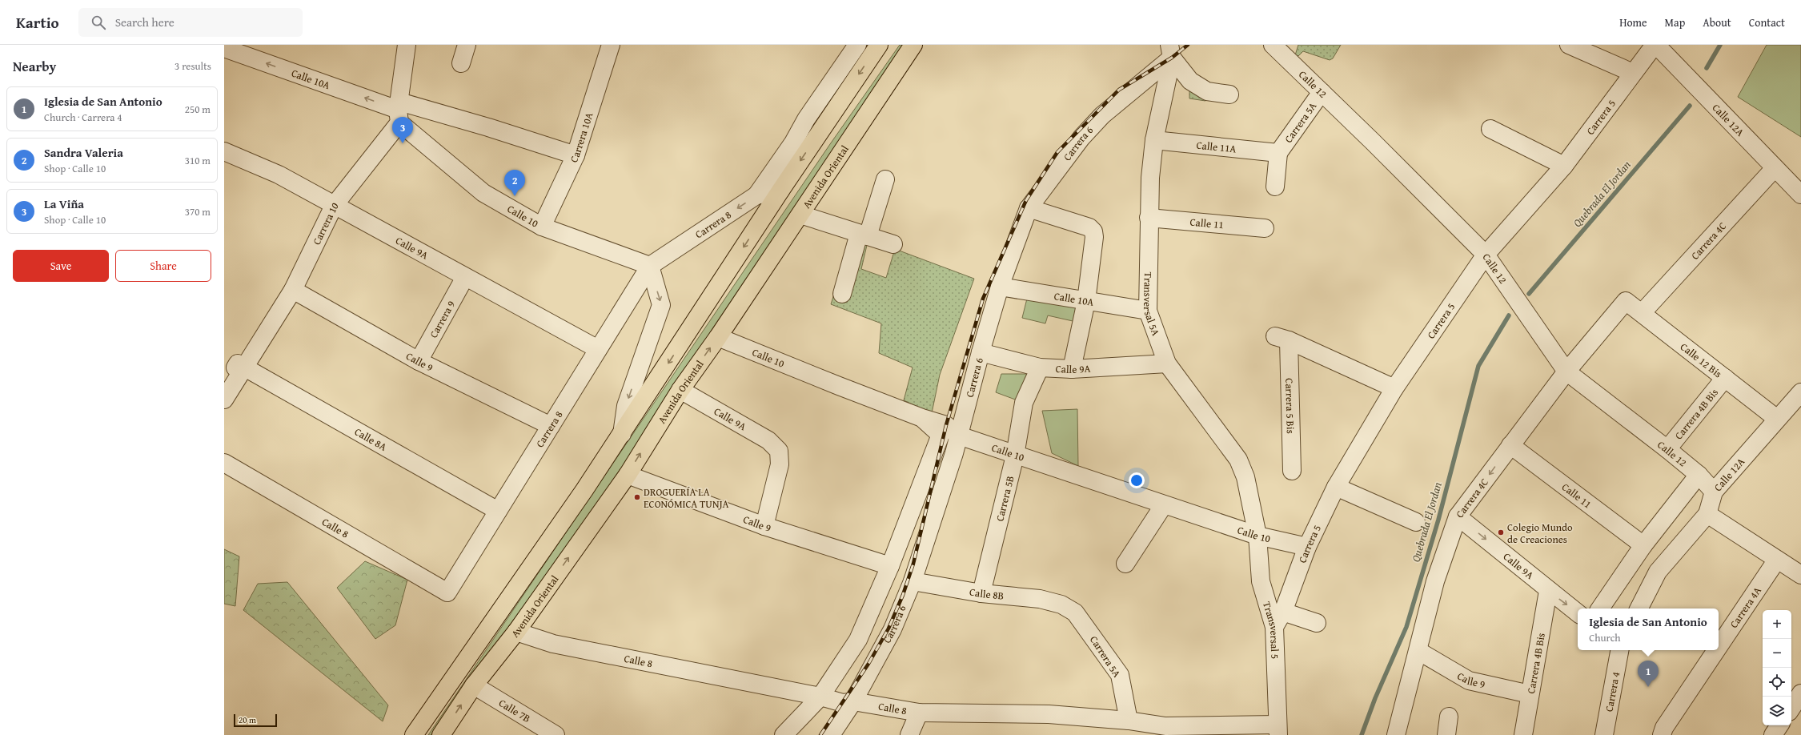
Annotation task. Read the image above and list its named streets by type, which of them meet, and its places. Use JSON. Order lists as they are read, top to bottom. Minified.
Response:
{"streets":{"main road":["Avenida Oriental"],"street":["Calle 10A","Calle 12","Carrera 5","Calle 12A","Carrera 5A","Carrera 10A","Carrera 6","Calle 11A","Calle 10","Carrera 10","Calle 11","Carrera 8","Carrera 4C","Calle 9A","Transversal 5A","Carrera 9","Calle 12 Bis","Calle 9","Carrera 5 Bis","Carrera 4B Bis","Calle 8A","Carrera 5B","Calle 8","Calle 8B","Carrera 4A","Transversal 5","Carrera 4","Calle 7B"]},"crossings":[["Calle 10A","Carrera 10A"],["Calle 10A","Carrera 6"],["Calle 10A","Calle 10"],["Calle 10A","Carrera 10"],["Calle 10A","Transversal 5A"],["Calle 12","Carrera 5"],["Calle 12","Calle 12A"],["Calle 12","Carrera 5A"],["Calle 12","Carrera 4C"],["Calle 12","Carrera 4B Bis"],["Carrera 5","Calle 12A"],["Carrera 5","Calle 10"],["Carrera 5","Carrera 5 Bis"],["Carrera 5","Transversal 5"],["Calle 12A","Carrera 4C"],["Calle 12A","Calle 12 Bis"],["Carrera 5A","Calle 11A"],["Carrera 5A","Calle 8"],["Carrera 5A","Calle 8B"],["Carrera 10A","Calle 10"],["Carrera 6","Calle 10"],["Carrera 6","Calle 9A"],["Carrera 6","Transversal 5A"],["Carrera 6","Calle 8"],["Carrera 6","Calle 8B"],["Calle 11A","Transversal 5A"],["Avenida Oriental","Calle 10"],["Avenida Oriental","Calle 9A"],["Avenida Oriental","Calle 9"],["Avenida Oriental","Calle 8"],["Avenida Oriental","Calle 7B"],["Calle 10","Carrera 10"],["Calle 10","Carrera 8"],["Calle 10","Transversal 5A"],["Calle 10","Carrera 5B"],["Calle 10","Transversal 5"],["Carrera 10","Calle 9A"],["Carrera 10","Calle 9"],["Carrera 10","Calle 8A"],["Calle 11","Carrera 4C"],["Calle 11","Transversal 5A"],["Carrera 8","Calle 9A"],["Carrera 8","Calle 9"],["Carrera 8","Calle 8A"],["Carrera 8","Calle 8"],["Carrera 4C","Calle 9A"],["Carrera 4C","Calle 12 Bis"],["Carrera 4C","Calle 9"],["Calle 9A","Transversal 5A"],["Calle 9A","Carrera 9"],["Calle 9A","Calle 9"],["Calle 9A","Carrera 4B Bis"],["Calle 9A","Carrera 5B"],["Transversal 5A","Transversal 5"],["Carrera 9","Calle 9"],["Calle 12 Bis","Carrera 4B Bis"],["Calle 9","Carrera 4B Bis"],["Carrera 5B","Calle 8B"],["Calle 8","Transversal 5"]],"one_way":["Calle 10A"],"water":["Quebrada El Jordan"],"places":["DROGUERÍA LA ECONÓMICA TUNJA","Colegio Mundo de Creaciones"],"scale_bar":"20 m","page":{"header":"Kartio","search":"Search here","nav":["Home","Map","About","Contact"],"heading":["Nearby","3 results"],"list":[{"mark":"1","name":"Iglesia de San Antonio","note":"Church · Carrera 4","value":"250 m"},{"mark":"2","name":"Sandra Valeria","note":"Shop · Calle 10","value":"310 m"},{"mark":"3","name":"La Viña","note":"Shop · Calle 10","value":"370 m"}],"pins":["3","2","1"],"buttons":["Save","Share"],"popup":["Iglesia de San Antonio","Church"],"map_buttons":["+","−"],"scale":"20 m"}}
